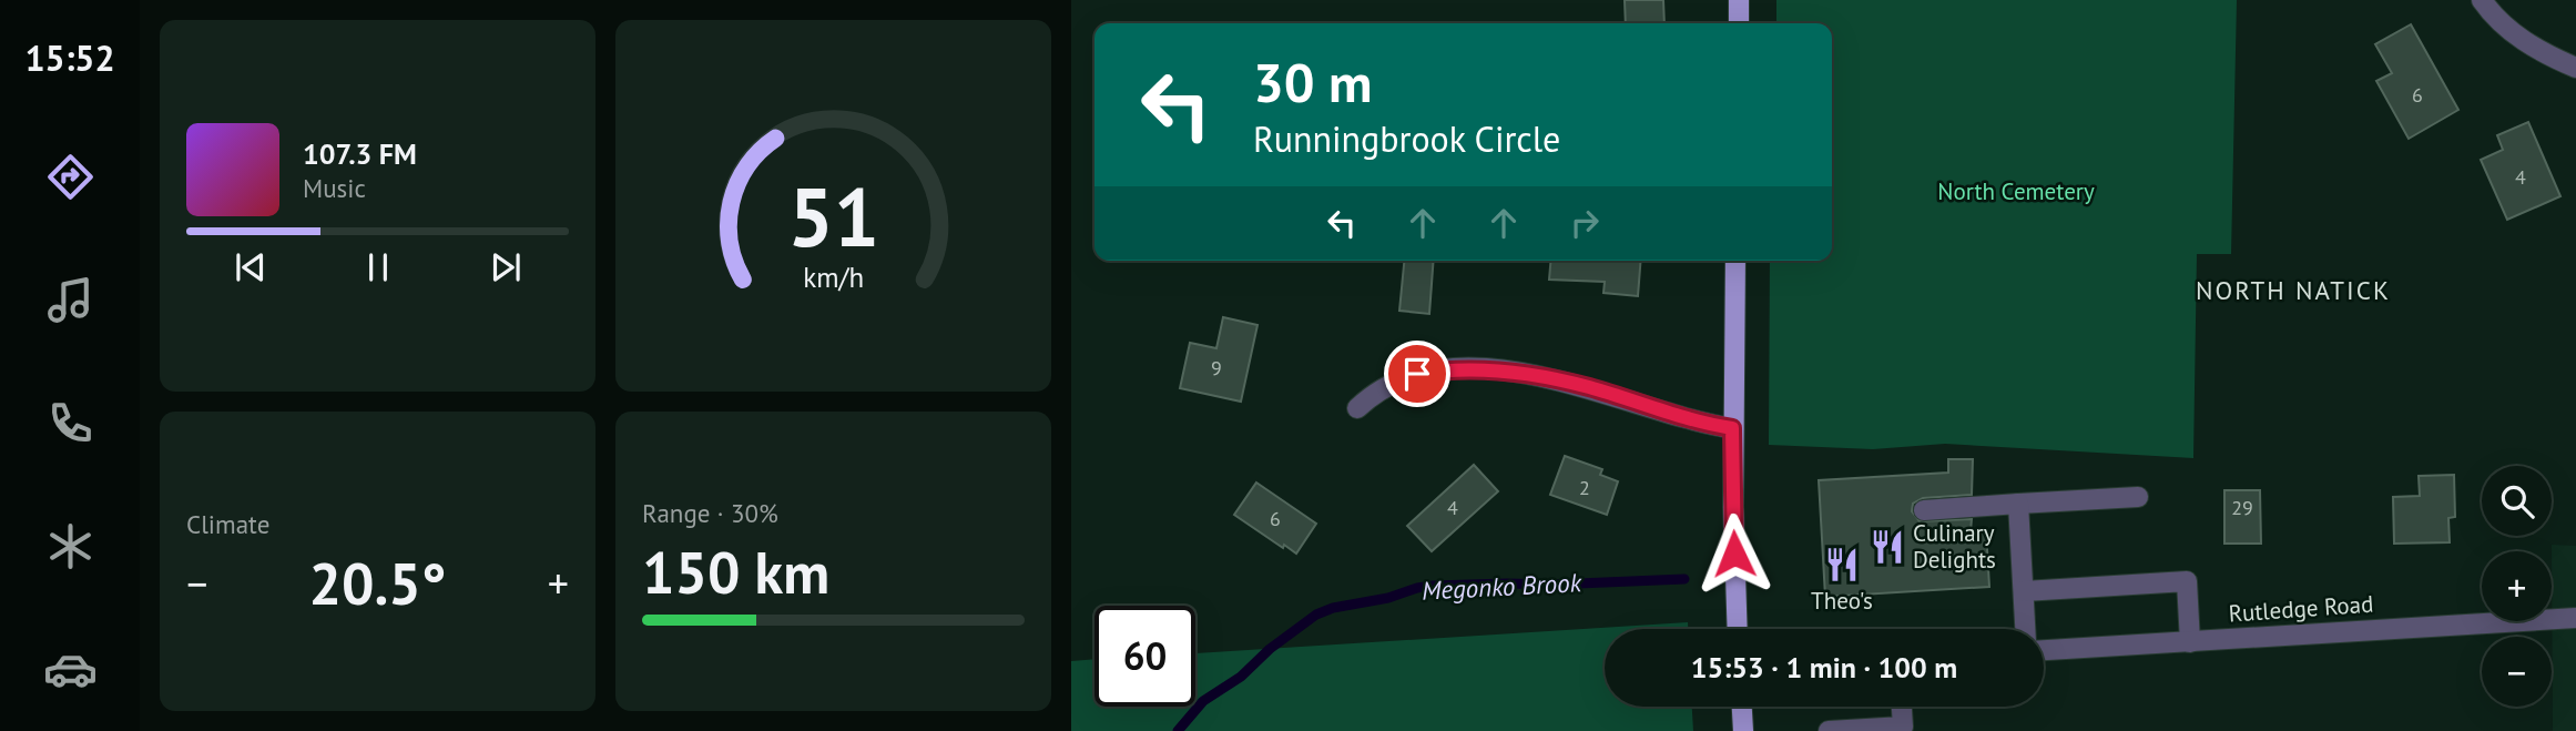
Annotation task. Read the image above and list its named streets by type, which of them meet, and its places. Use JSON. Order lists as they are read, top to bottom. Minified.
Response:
{"streets":{"street":["Rutledge Road"]},"districts":["NORTH NATICK"],"water":["Megonko Brook"],"parks":["North Cemetery"],"places":{"restaurant":["Culinary Delights","Theo's"]},"house_numbers":["6","4","9","2","4","29","6"],"page":{"tabs":"15:52","turn":["30 m","Runningbrook Circle"],"song":["107.3 FM","Music"],"tile":["Climate",["Range · 30%","150 km"]],"map_buttons":["+","−"],"heat":["−","20.5°","+"],"limit":"60","trip":"15:53 · 1 min · 100 m","gauge":["51","km/h"]}}
